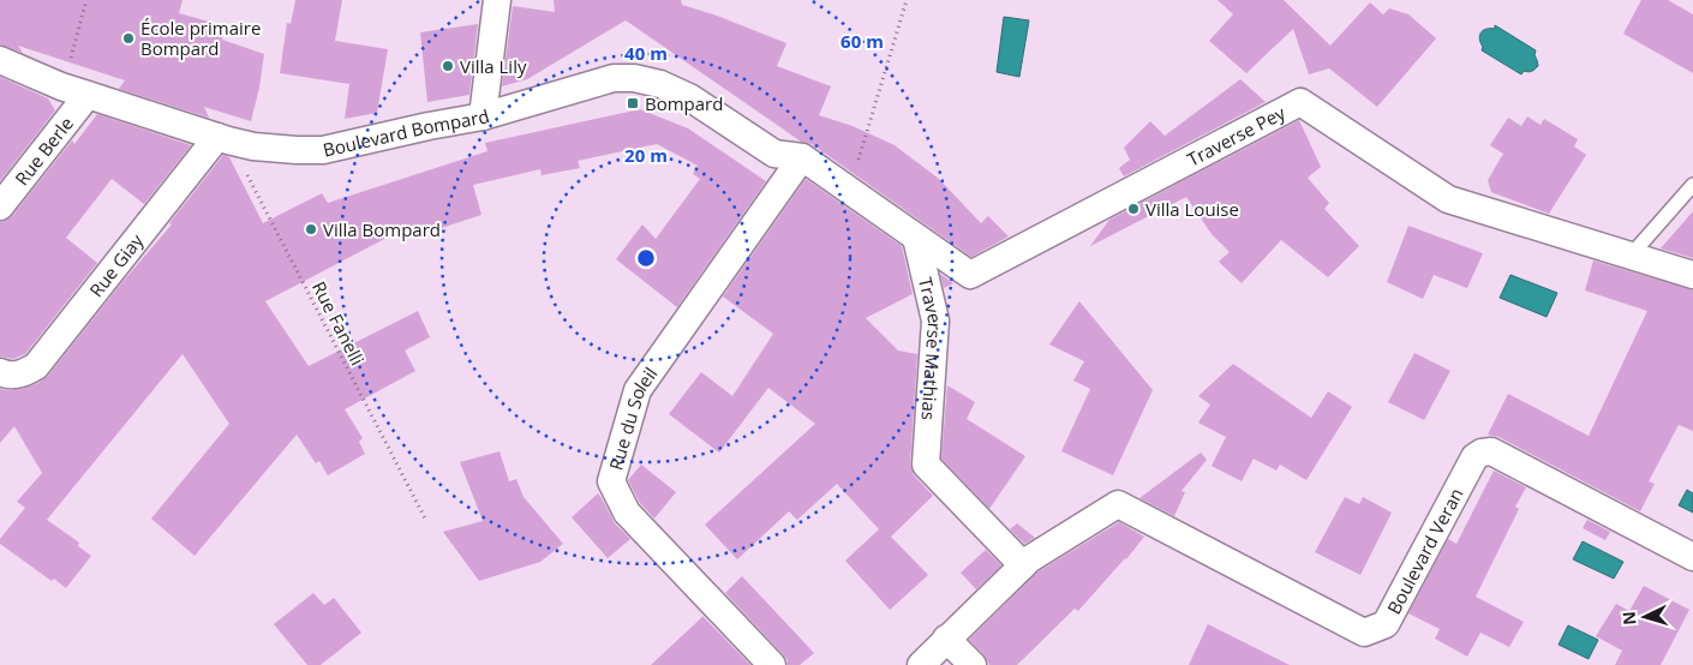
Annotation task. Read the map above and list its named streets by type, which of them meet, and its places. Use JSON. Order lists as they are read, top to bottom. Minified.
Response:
{"streets":{"street":["Boulevard Bompard","Traverse Pey","Rue Berle","Rue Giay","Traverse Mathias","Rue du Soleil","Boulevard Veran"],"path":["Rue Fanelli"]},"crossings":[["Boulevard Bompard","Traverse Pey"],["Boulevard Bompard","Rue Berle"],["Boulevard Bompard","Rue Giay"],["Boulevard Bompard","Rue Fanelli"],["Boulevard Bompard","Rue du Soleil"],["Traverse Pey","Traverse Mathias"],["Traverse Pey","Rue du Soleil"],["Rue Giay","Rue Fanelli"],["Traverse Mathias","Boulevard Veran"]],"places":{"other":["École primaire Bompard","Villa Lily","Villa Louise","Villa Bompard"],"transit":["Bompard"]},"north":"left","rings":["60 m","40 m","20 m"]}
